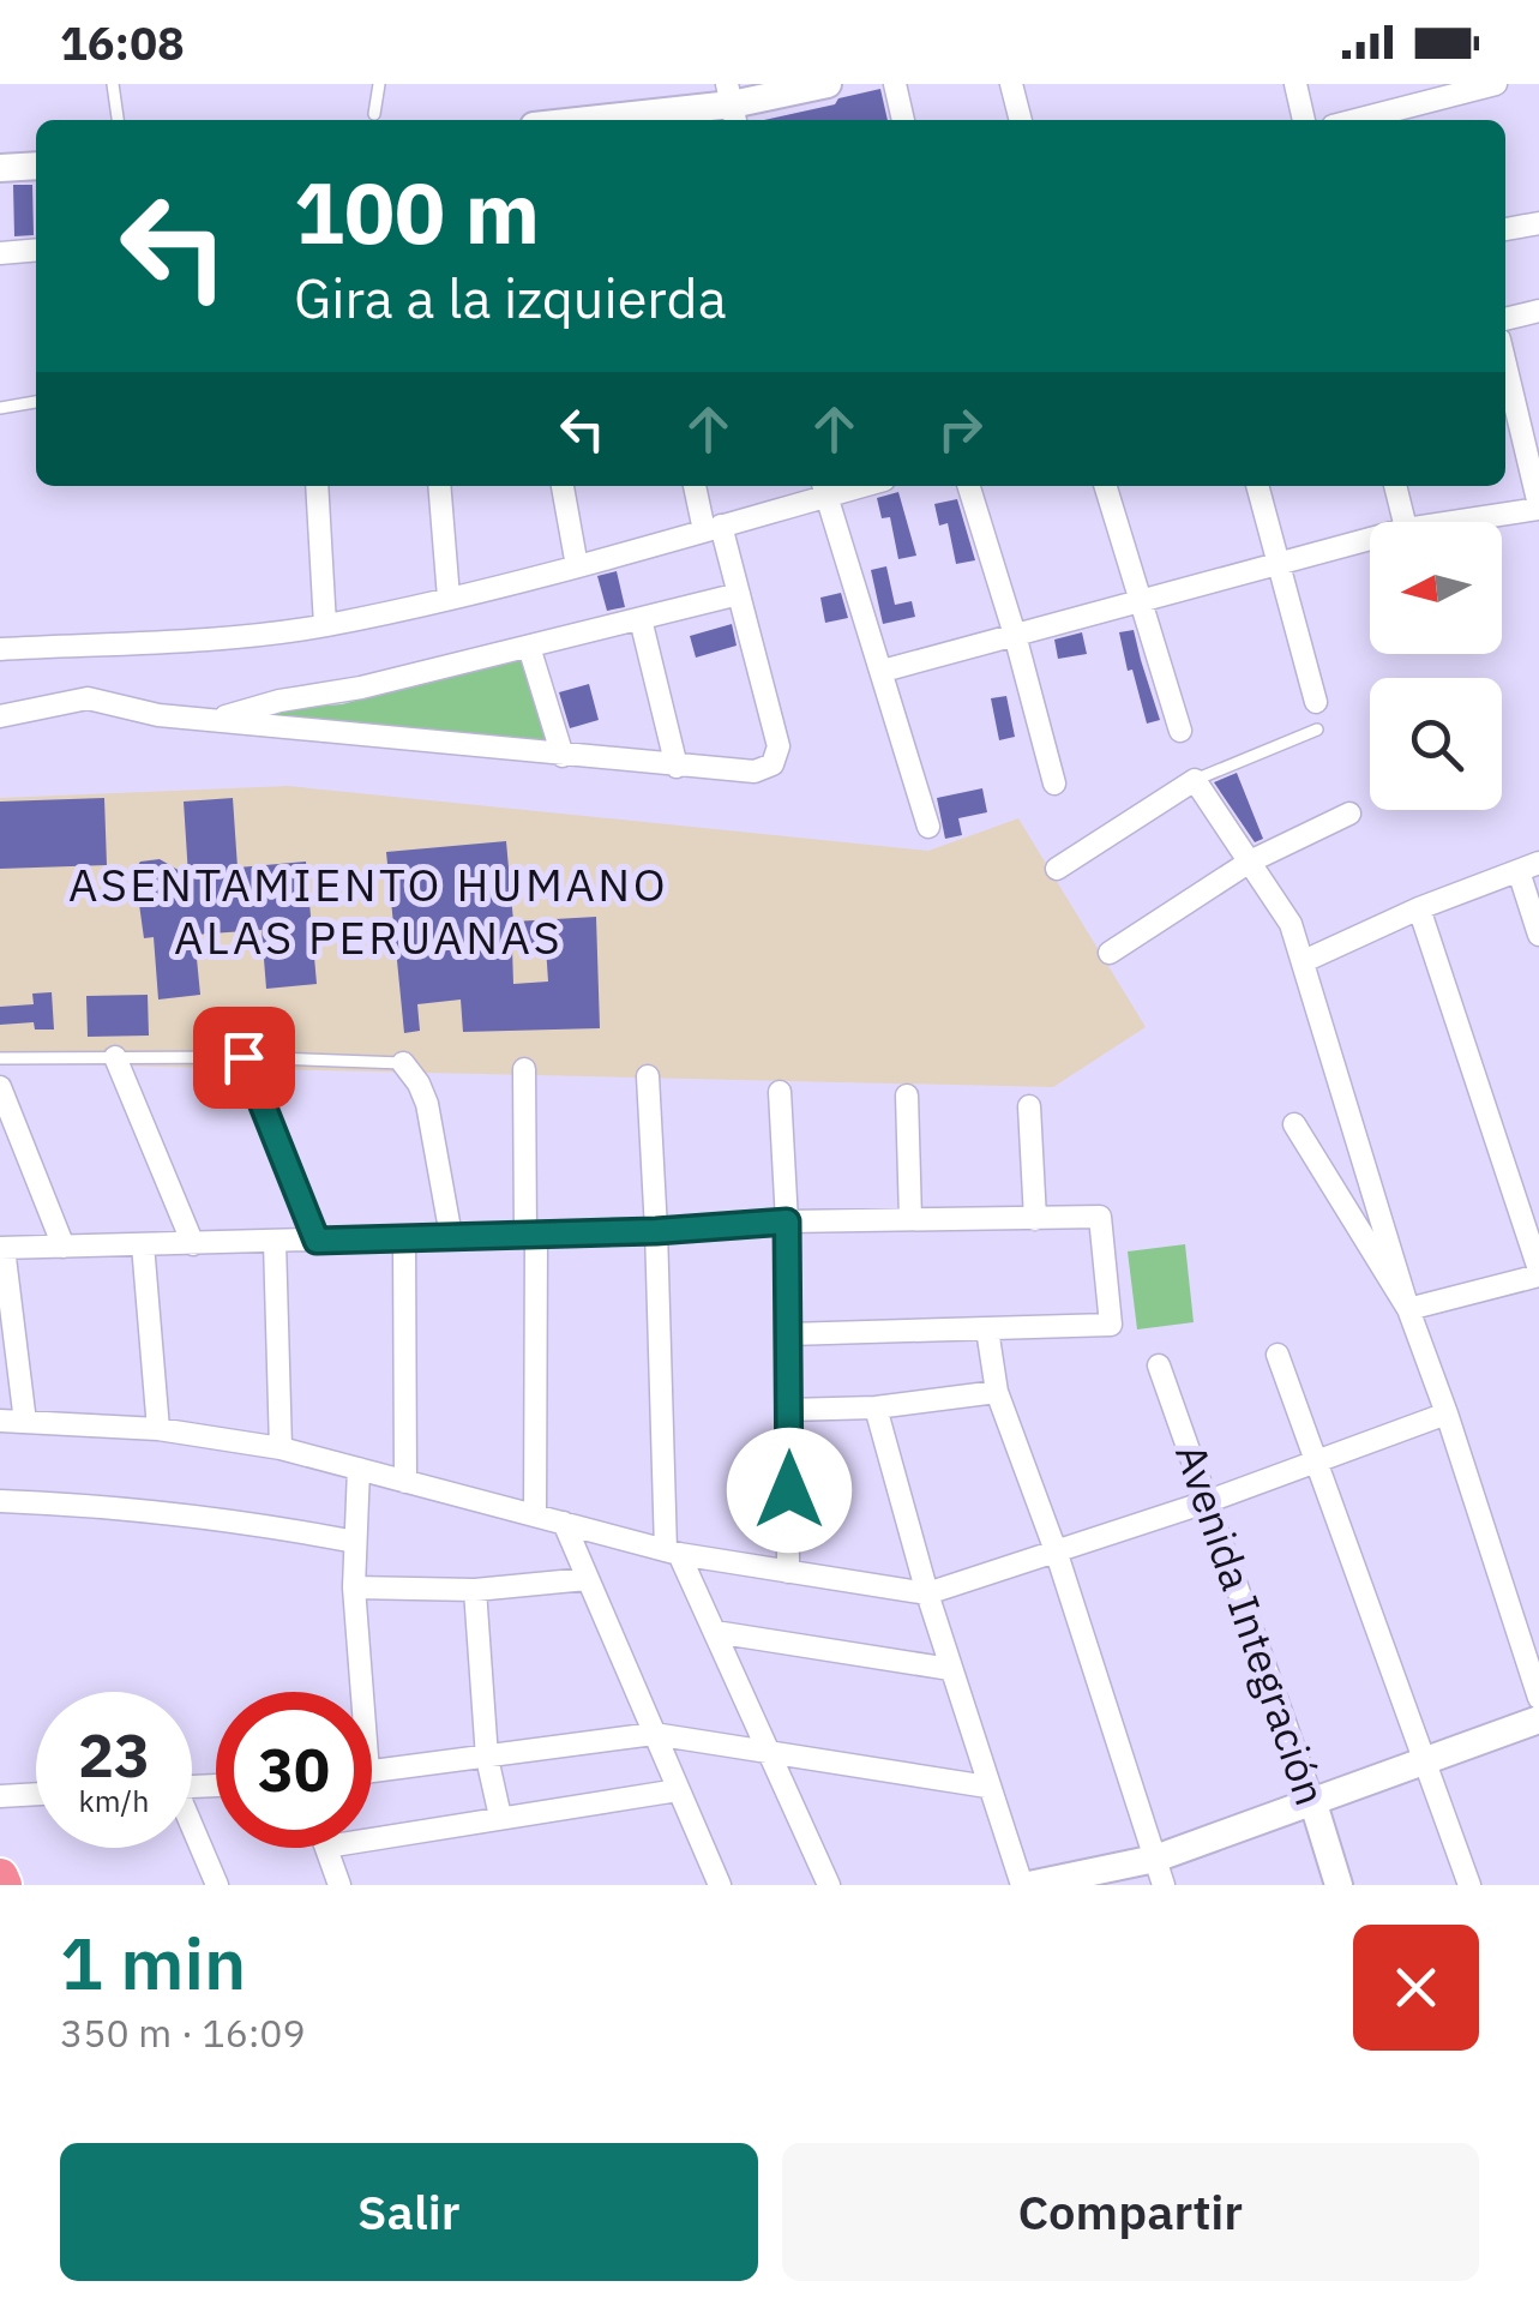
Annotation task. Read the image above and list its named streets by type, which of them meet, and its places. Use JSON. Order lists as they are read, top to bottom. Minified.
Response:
{"streets":{"street":["Avenida Integración"]},"districts":["ASENTAMIENTO HUMANO ALAS PERUANAS"],"north":"left","page":{"status":"16:08","turn":["100 m","Gira a la izquierda"],"speed":"23 km/h","limit":"30","heading":["1 min","350 m · 16:09"],"buttons":["Salir","Compartir"]}}
